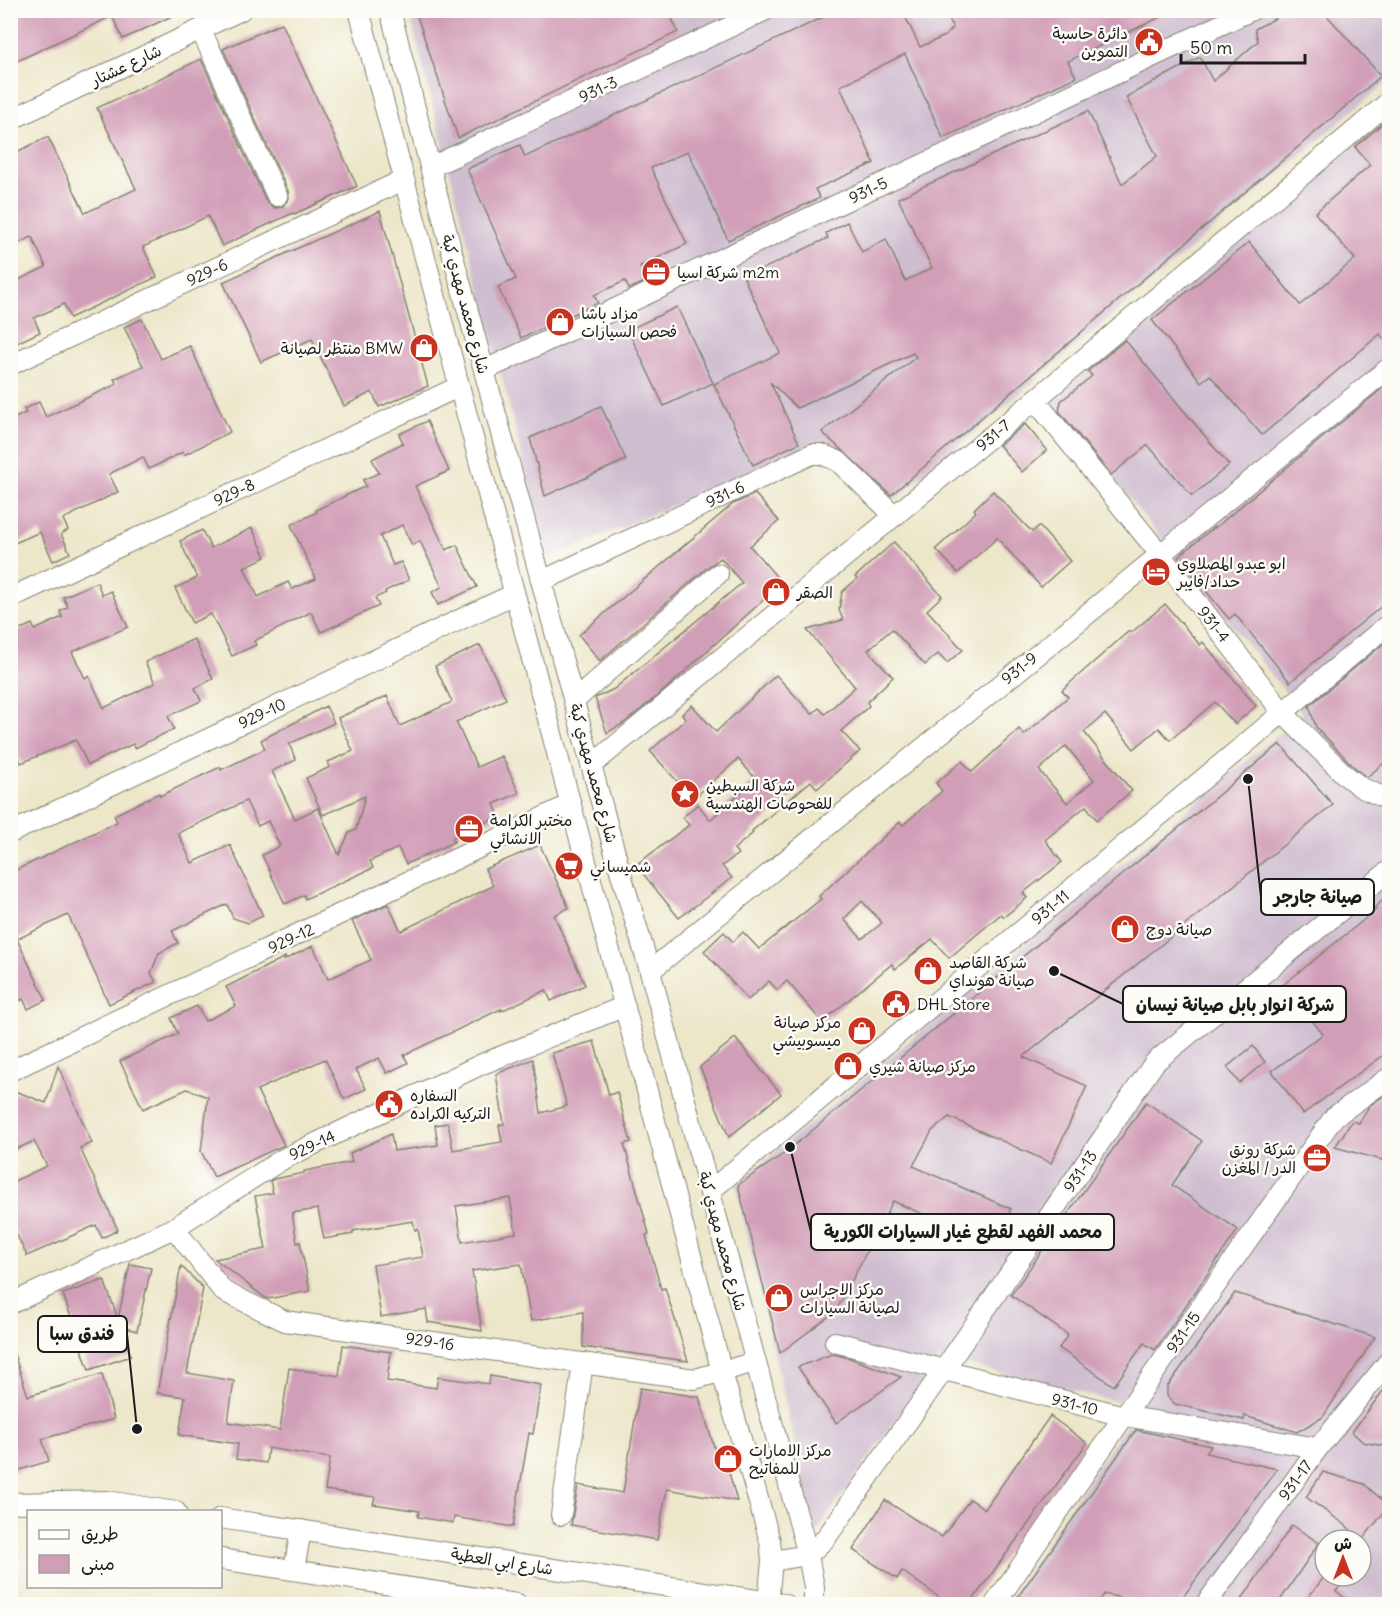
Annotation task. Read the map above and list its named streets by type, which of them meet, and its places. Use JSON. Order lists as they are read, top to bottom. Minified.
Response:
{"streets":{"street":["شارع عشتار","931-3","931-5","929-6","شارع محمد مهدي كبة","931-7","929-8","931-6","931-4","931-9","929-10","931-11","929-12","929-14","931-13","931-15","929-16","931-10","931-17","شارع ابي العطية"]},"crossings":[["931-3","شارع محمد مهدي كبة"],["931-5","شارع محمد مهدي كبة"],["929-6","شارع محمد مهدي كبة"],["شارع محمد مهدي كبة","931-7"],["شارع محمد مهدي كبة","929-8"],["شارع محمد مهدي كبة","931-6"],["شارع محمد مهدي كبة","931-9"],["شارع محمد مهدي كبة","929-10"],["شارع محمد مهدي كبة","931-11"],["شارع محمد مهدي كبة","929-12"],["شارع محمد مهدي كبة","929-14"],["شارع محمد مهدي كبة","931-13"],["شارع محمد مهدي كبة","929-16"],["شارع محمد مهدي كبة","شارع ابي العطية"],["931-7","931-6"],["931-7","931-4"],["931-4","931-9"],["931-4","931-11"],["929-14","929-16"],["931-13","931-10"],["931-15","931-10"],["931-10","931-17"]],"places":{"public building":["دائرة حاسبة التموين","DHL Store","السفاره التركيه الكراده"],"office":["شركة اسيا m2m","مختبر الكرامة الانشائي","شركة رونق الدر / المغزن"],"shop":["مزاد باشا فحص السيارات","منتظر لصيانة BMW","الصقر","صيانة دوج","شركة القاصد صيانة هونداي","مركز صيانة ميسوبيشي","مركز صيانة شيري","مركز الاجراس لصيانة السيارات","مركز الامارات للمفاتيح"],"hotel":["ابو عبدو المصلاوي حداد/فايبر"],"other":["صيانة جارجر","شركة انوار بابل صيانة نيسان","محمد الفهد لقطع غيار السيارات الكورية","فندق سبا"],"place":["شركة السبطين للفحوصات الهندسية"],"supermarket":["شميساني"]},"legend":["طريق","مبنى"],"scale_bar":"50 m","north":"top"}
